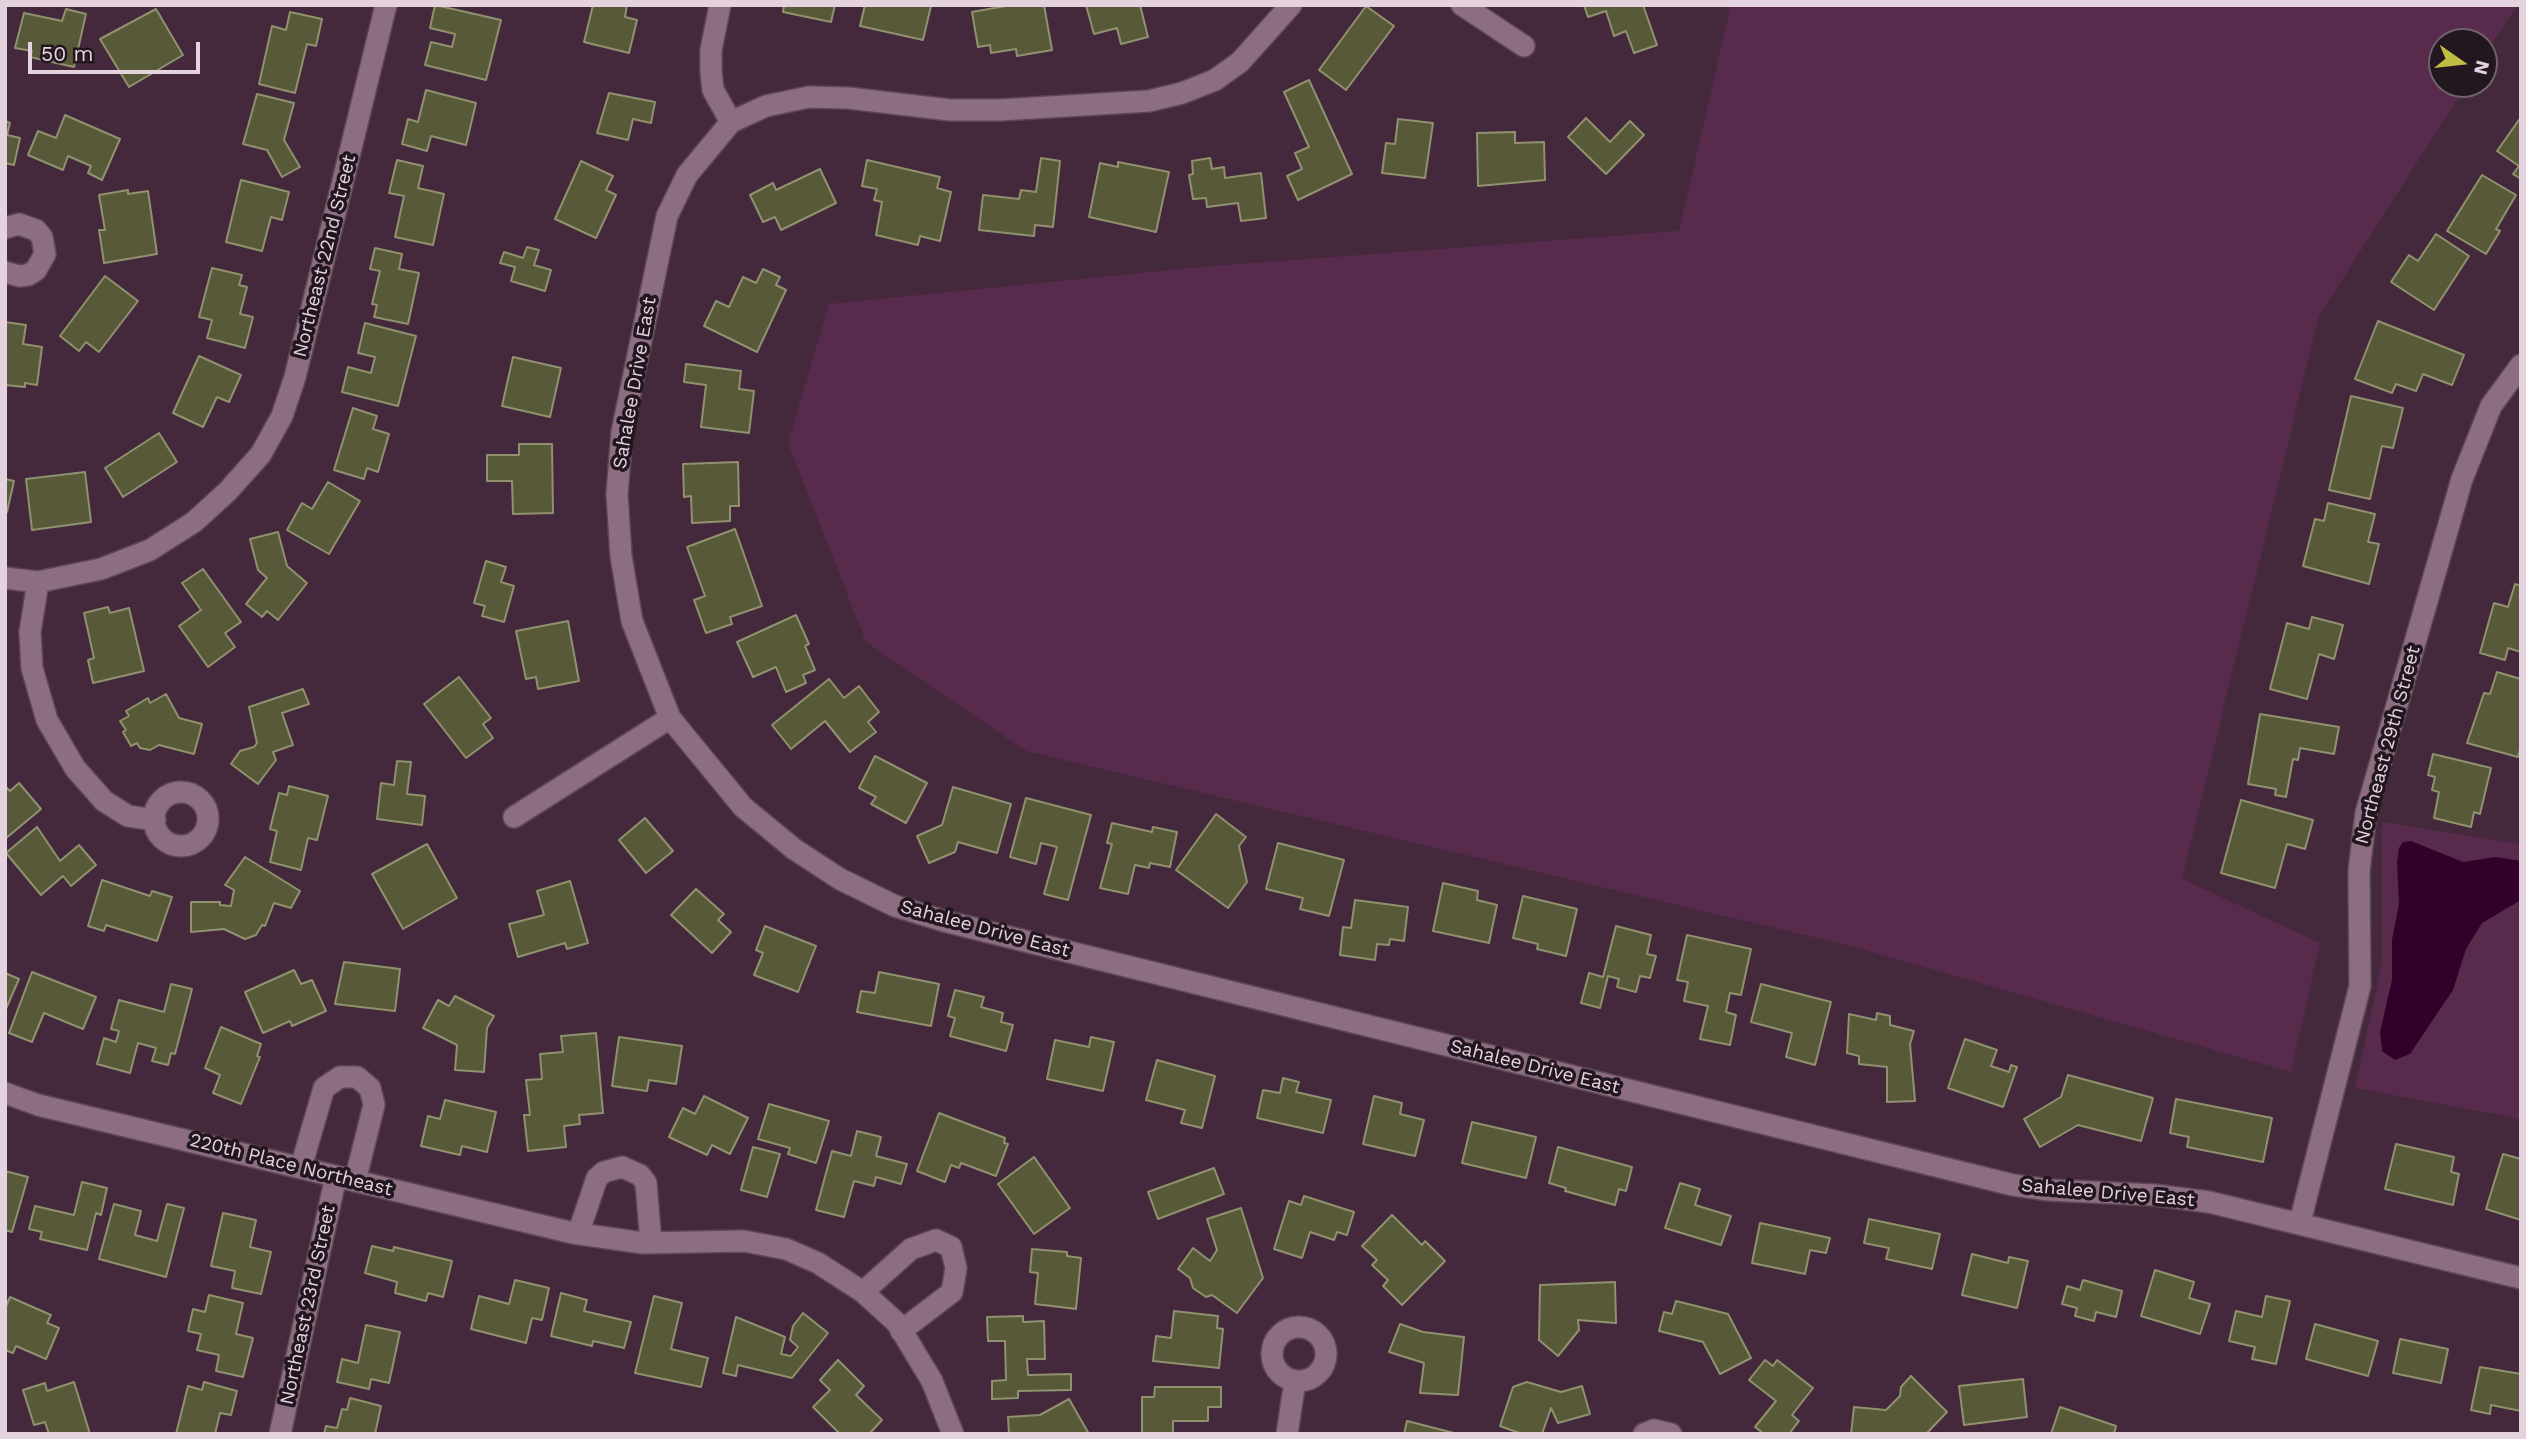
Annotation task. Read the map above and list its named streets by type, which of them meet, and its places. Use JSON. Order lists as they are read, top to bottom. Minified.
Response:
{"streets":{"street":["Northeast 22nd Street","Sahalee Drive East","Northeast 29th Street","220th Place Northeast","Northeast 23rd Street"]},"crossings":[["Sahalee Drive East","Northeast 29th Street"],["220th Place Northeast","Northeast 23rd Street"]],"scale_bar":"50 m","north":"right"}
